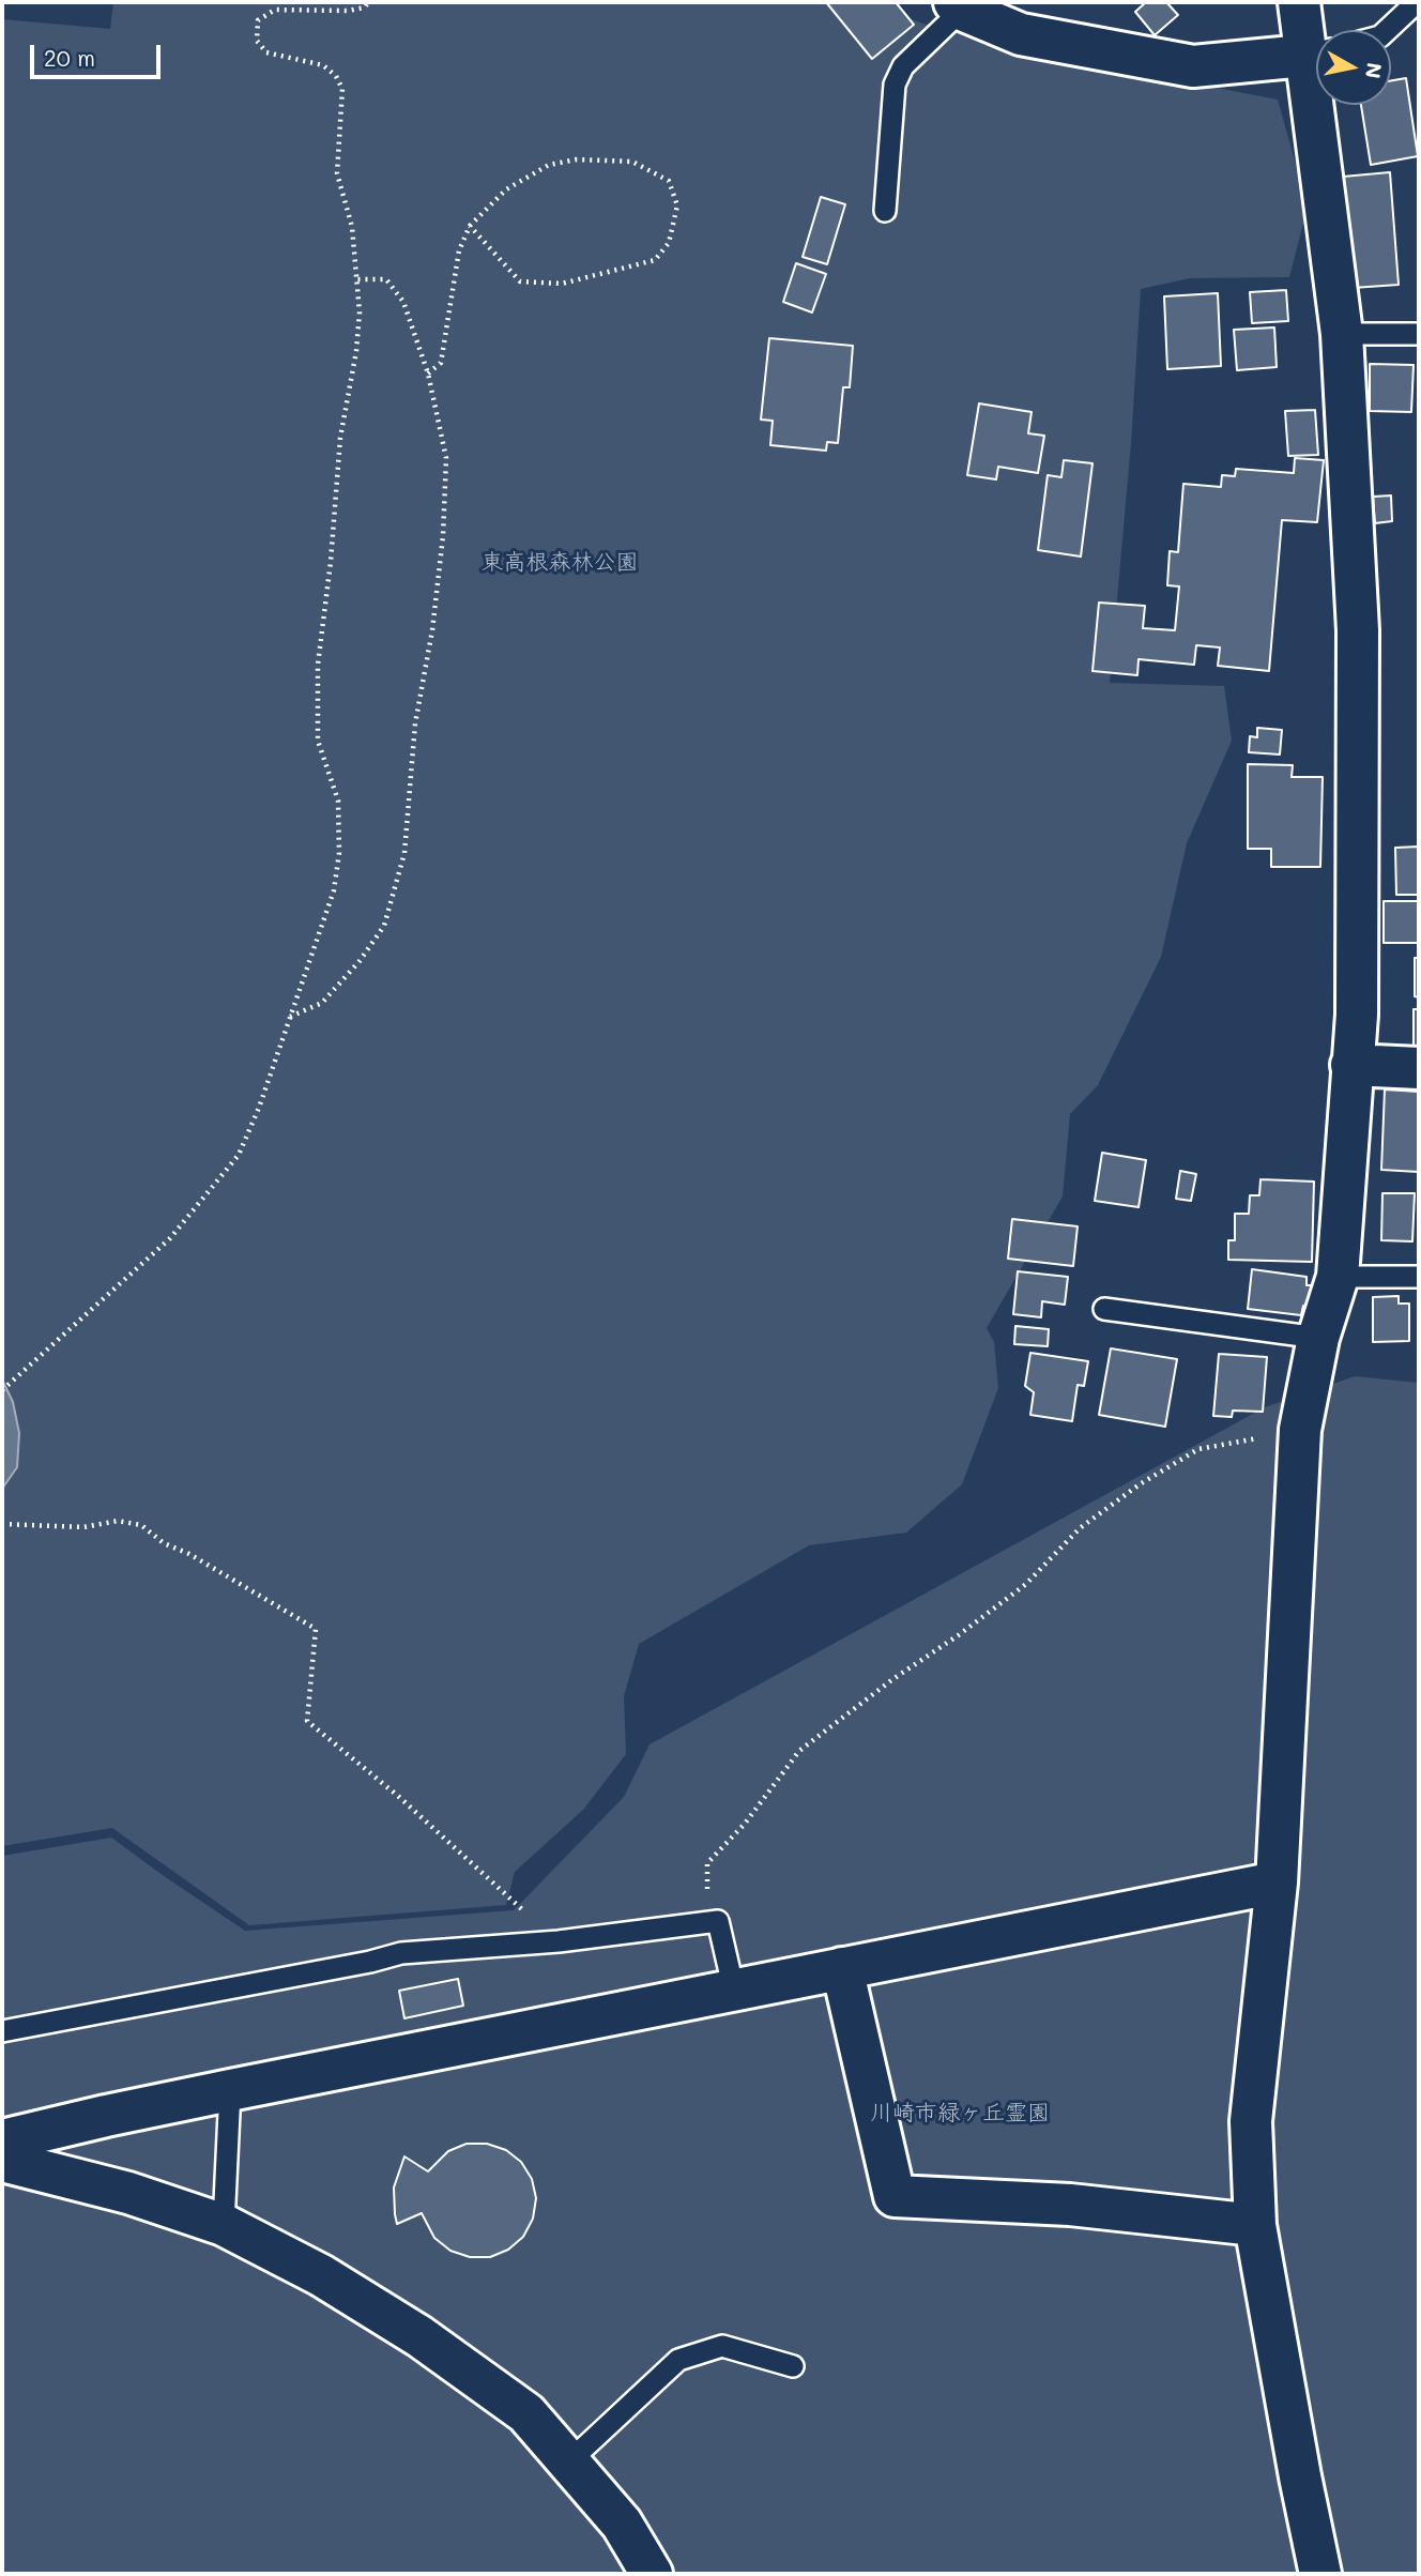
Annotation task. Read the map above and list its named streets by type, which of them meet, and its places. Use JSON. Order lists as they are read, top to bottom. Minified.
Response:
{"parks":["東高根森林公園","川崎市緑ヶ丘霊園"],"scale_bar":"20 m","north":"right"}
